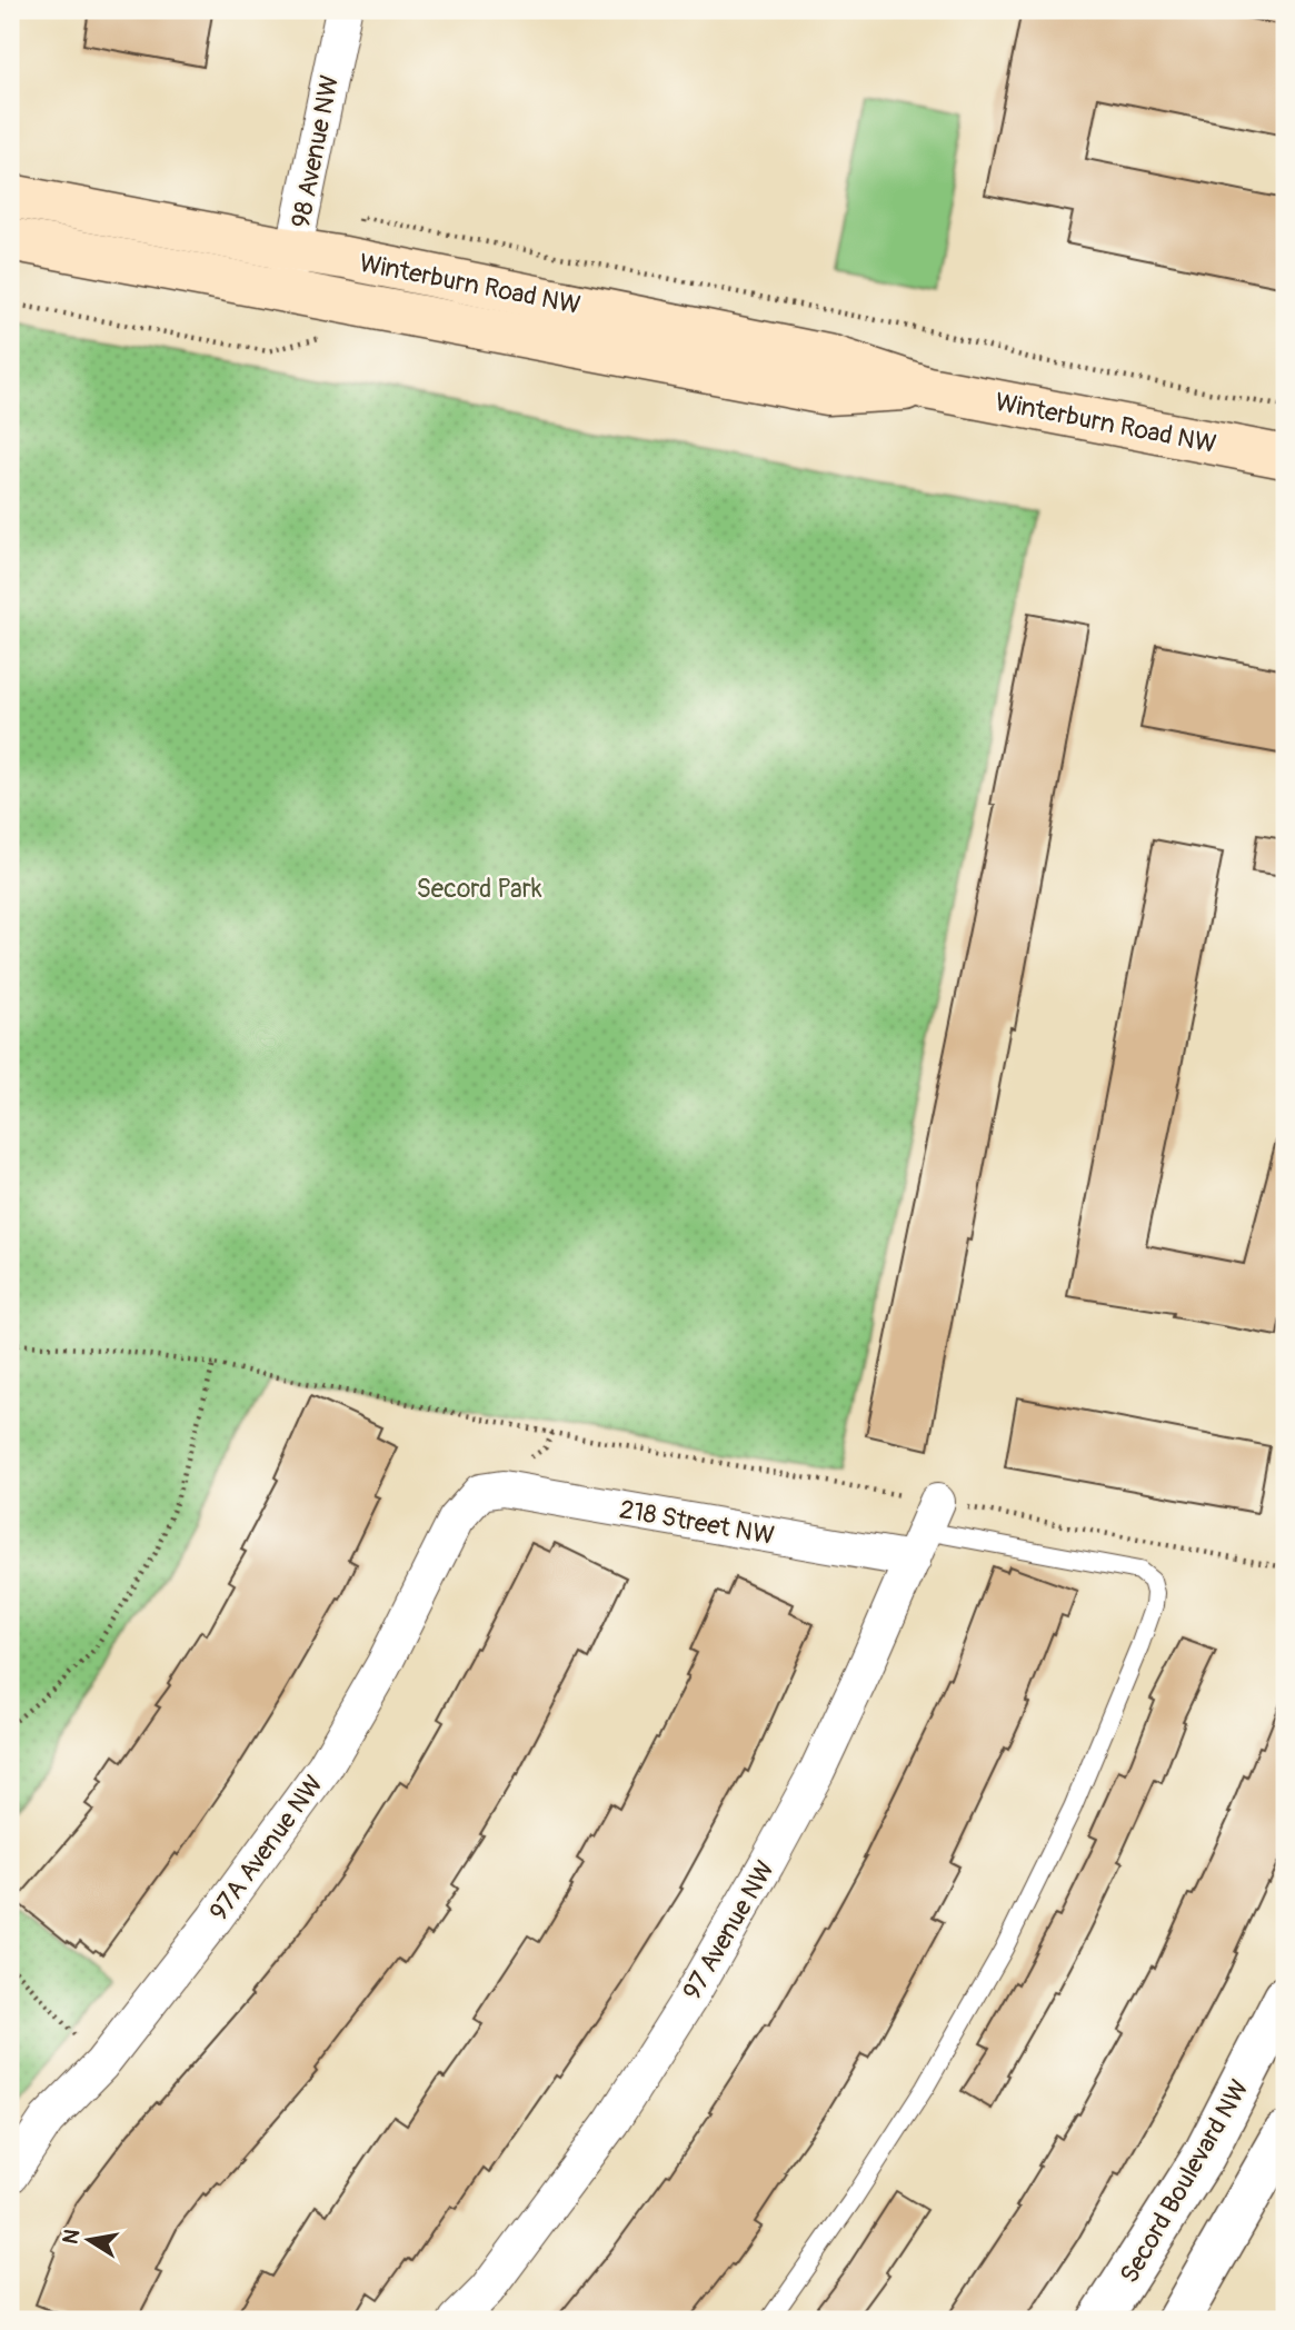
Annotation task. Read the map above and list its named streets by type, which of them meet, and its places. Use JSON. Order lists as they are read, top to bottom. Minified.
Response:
{"streets":{"main road":["Winterburn Road NW"],"street":["98 Avenue NW","218 Street NW","97A Avenue NW","97 Avenue NW","Secord Boulevard NW"]},"crossings":[["98 Avenue NW","Winterburn Road NW"],["218 Street NW","97A Avenue NW"],["218 Street NW","97 Avenue NW"]],"parks":["Secord Park"],"north":"left"}
